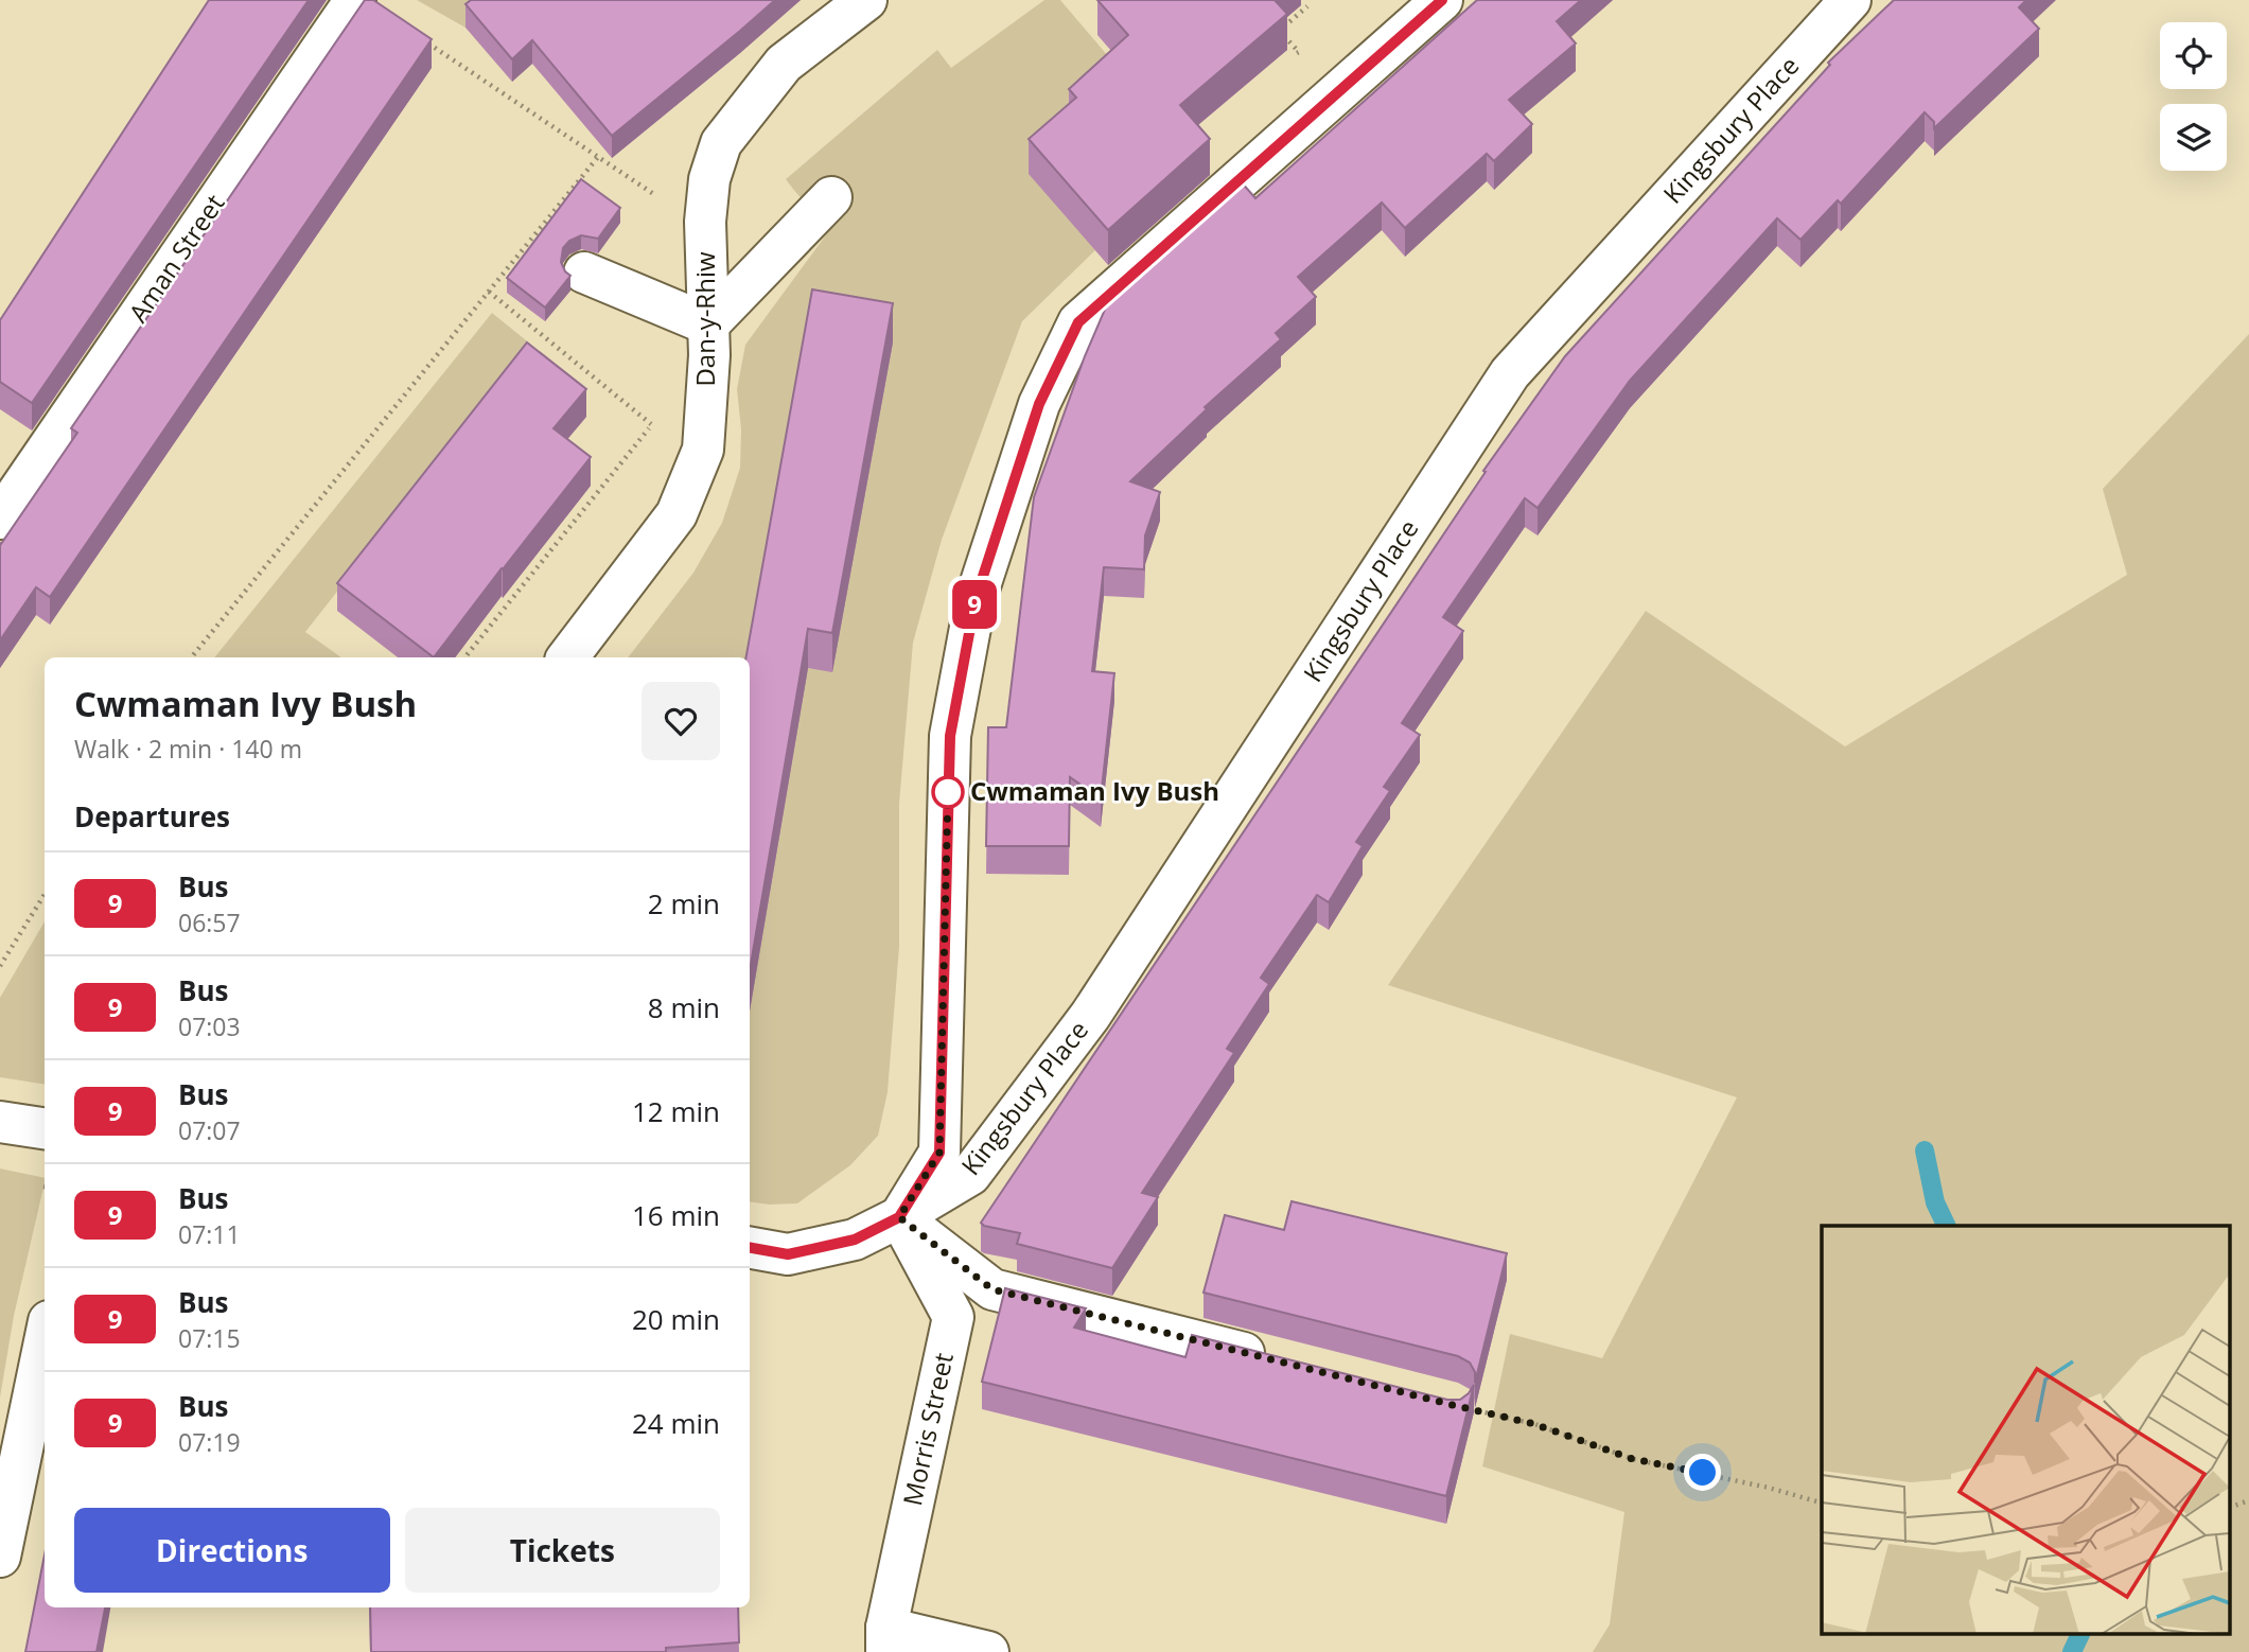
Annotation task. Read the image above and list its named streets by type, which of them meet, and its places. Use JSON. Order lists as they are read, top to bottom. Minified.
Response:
{"streets":{"street":["Kingsbury Place","Aman Street","Dan-y-Rhiw","Morris Street"]},"crossings":[["Kingsbury Place","Morris Street"]],"places":["Cwmaman Ivy Bush"],"lines":["bus line 9"],"page":{"on_map":"9","heading":[["Cwmaman Ivy Bush","Walk · 2 min · 140 m"],"Departures"],"list":[{"mark":"9","name":"Bus","note":"06:57","value":"2 min"},{"mark":"9","name":"Bus","note":"07:03","value":"8 min"},{"mark":"9","name":"Bus","note":"07:07","value":"12 min"},{"mark":"9","name":"Bus","note":"07:11","value":"16 min"},{"mark":"9","name":"Bus","note":"07:15","value":"20 min"},{"mark":"9","name":"Bus","note":"07:19","value":"24 min"}],"buttons":["Directions","Tickets"]}}
